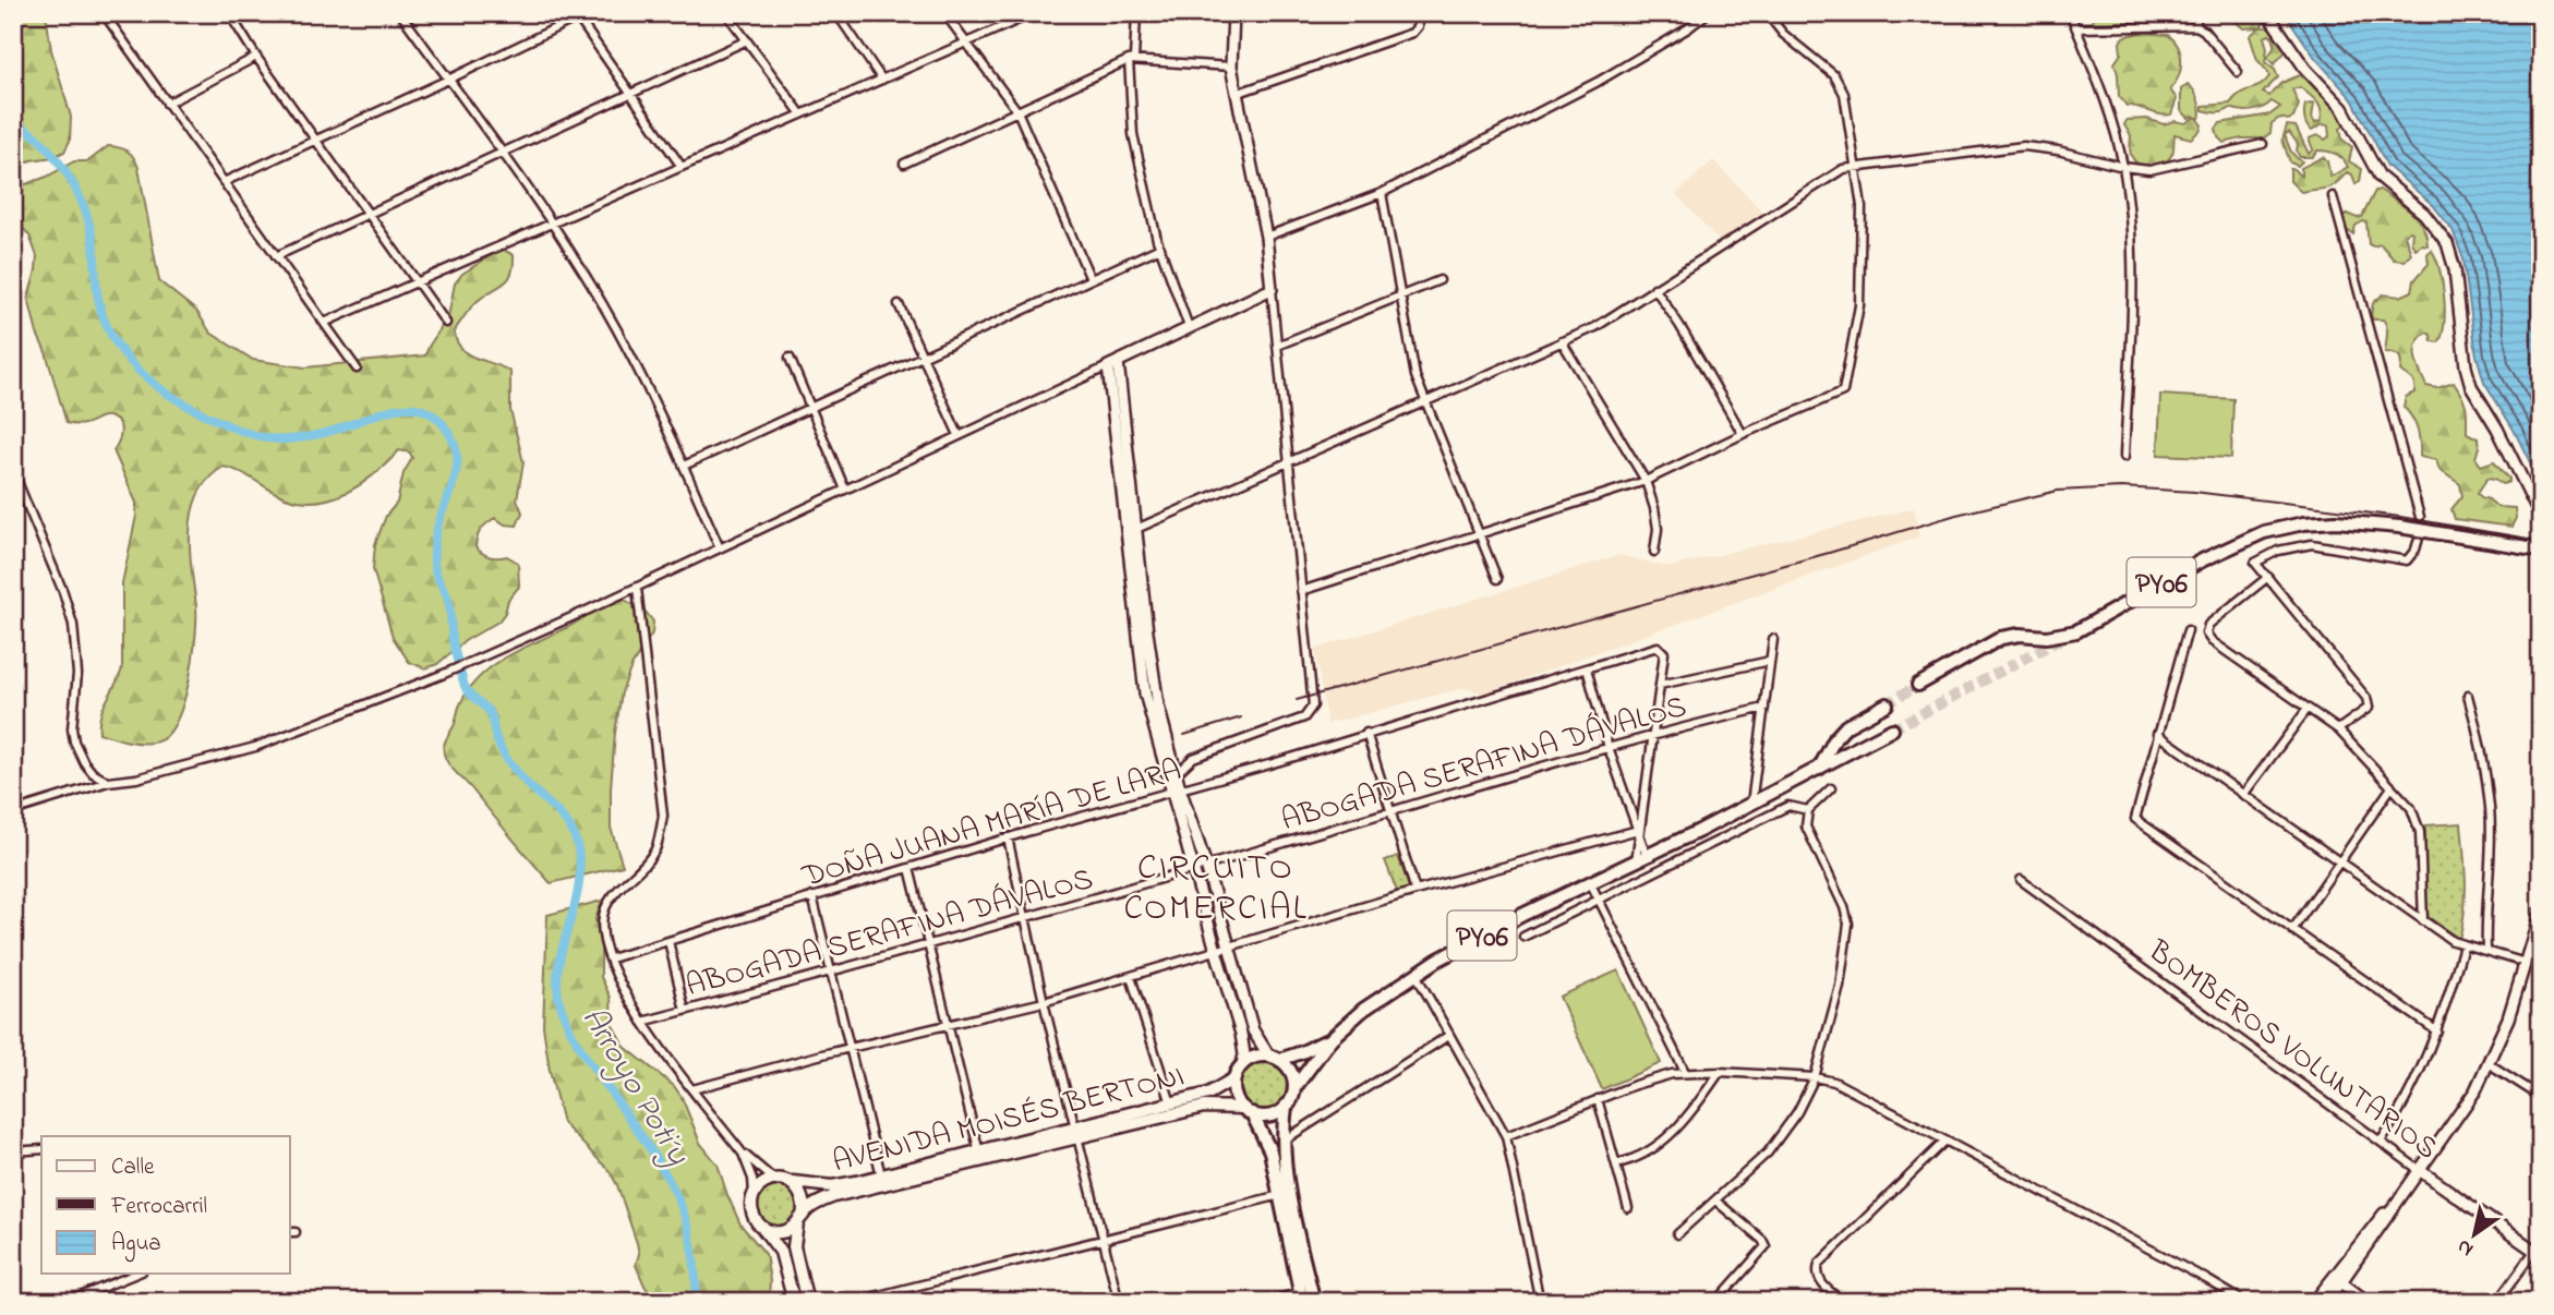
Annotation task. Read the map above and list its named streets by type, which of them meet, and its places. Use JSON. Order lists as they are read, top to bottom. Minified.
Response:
{"streets":{"highway":["PY06"],"main road":["BOMBEROS VOLUNTARIOS","AVENIDA MOISÉS BERTONI"],"street":["ABOGADA SERAFINA DÁVALOS","DOÑA JUANA MARÍA DE LARA"]},"crossings":[["PY06","AVENIDA MOISÉS BERTONI"]],"districts":["CIRCUITO COMERCIAL"],"water":["Arroyo Poti´y"],"legend":["Calle","Ferrocarril","Agua"],"north":"bottom left"}
